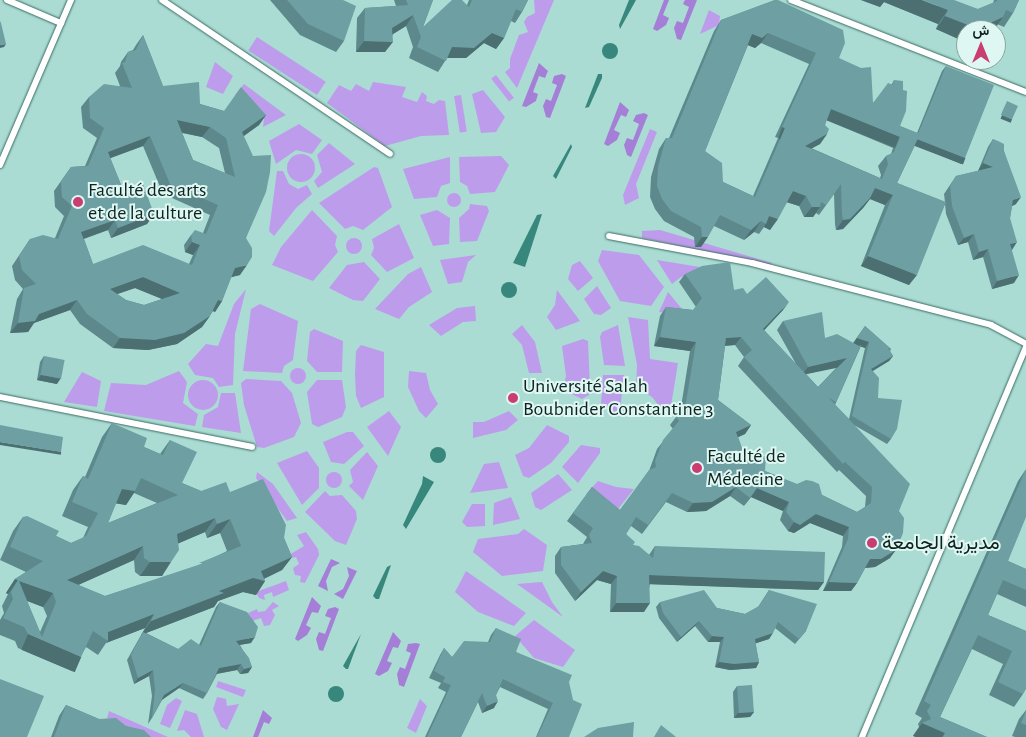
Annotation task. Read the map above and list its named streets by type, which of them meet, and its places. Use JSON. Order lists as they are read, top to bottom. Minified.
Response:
{"places":["Faculté des arts et de la culture","Université Salah Boubnider Constantine 3","Faculté de Médecine","مديرية الجامعة"],"north":"top"}
